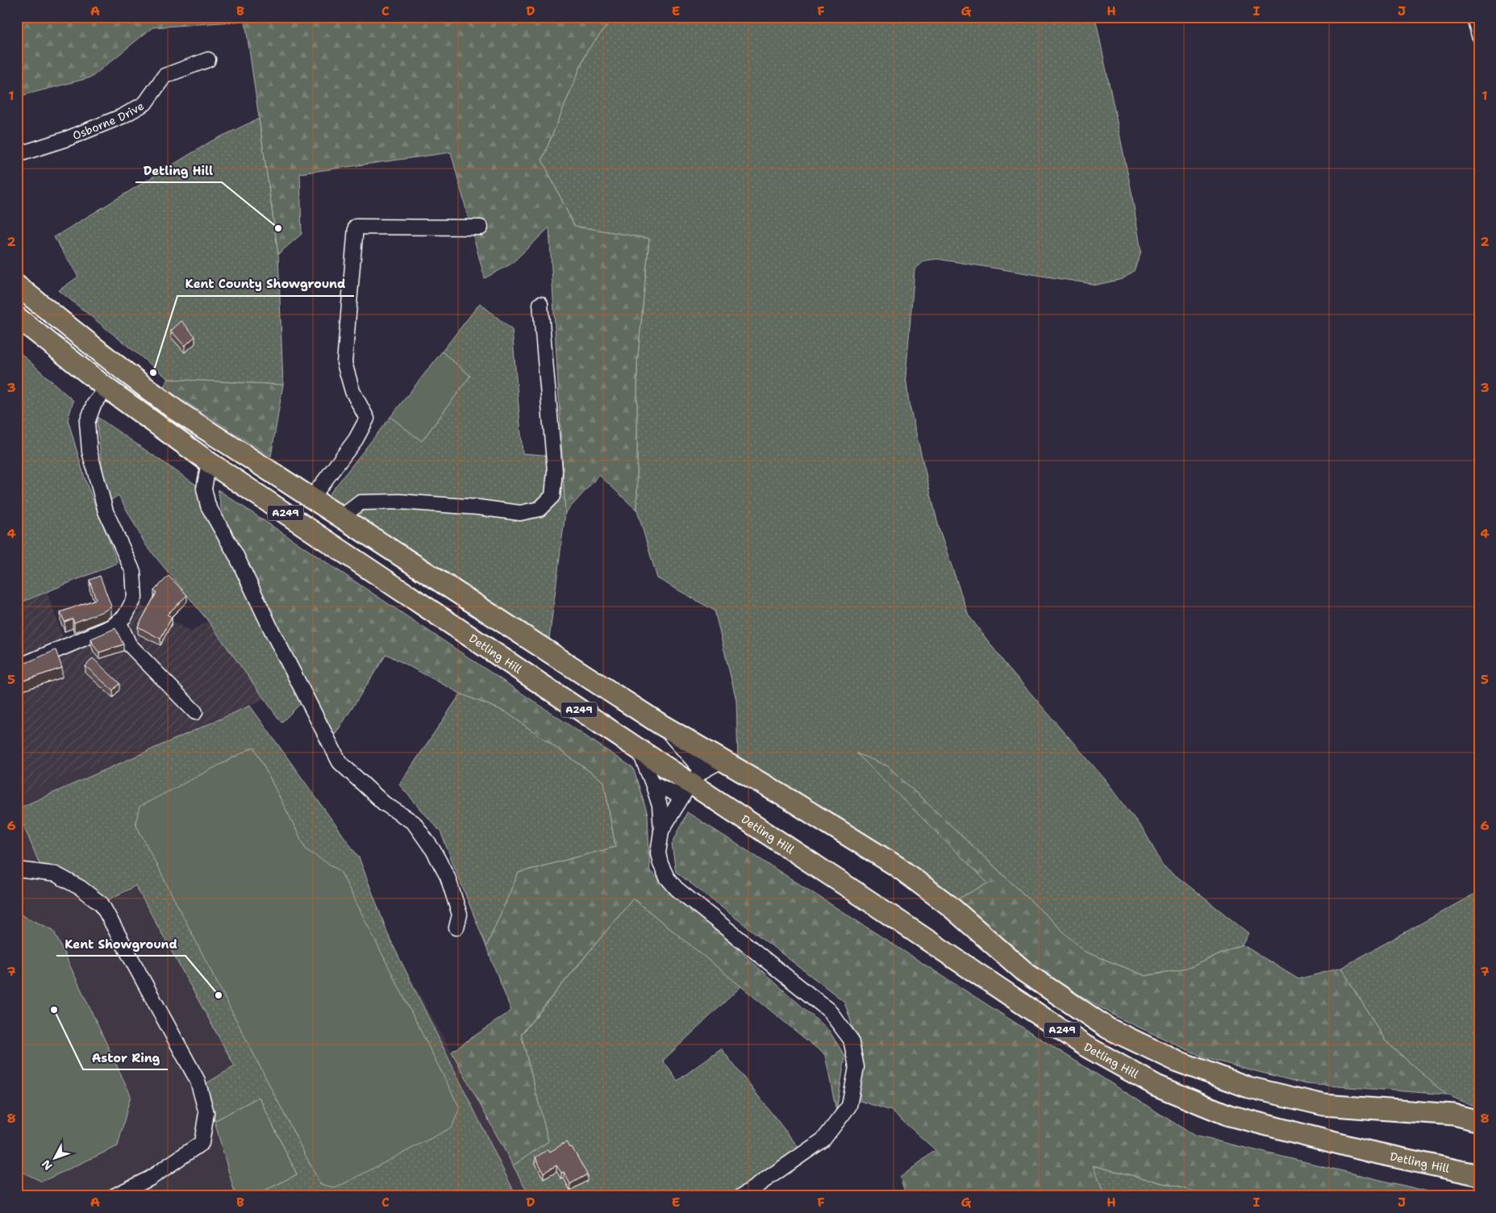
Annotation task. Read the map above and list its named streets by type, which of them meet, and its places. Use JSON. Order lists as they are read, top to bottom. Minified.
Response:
{"streets":{"highway":["A249","Detling Hill"],"street":["Osborne Drive"]},"crossings":[["A249","Detling Hill"]],"places":["Detling Hill","Kent County Showground","Kent Showground","Astor Ring"],"north":"bottom left","grid":{"columns":["A","B","C","D","E","F","G","H","I","J"],"rows":["1","2","3","4","5","6","7","8"]}}
